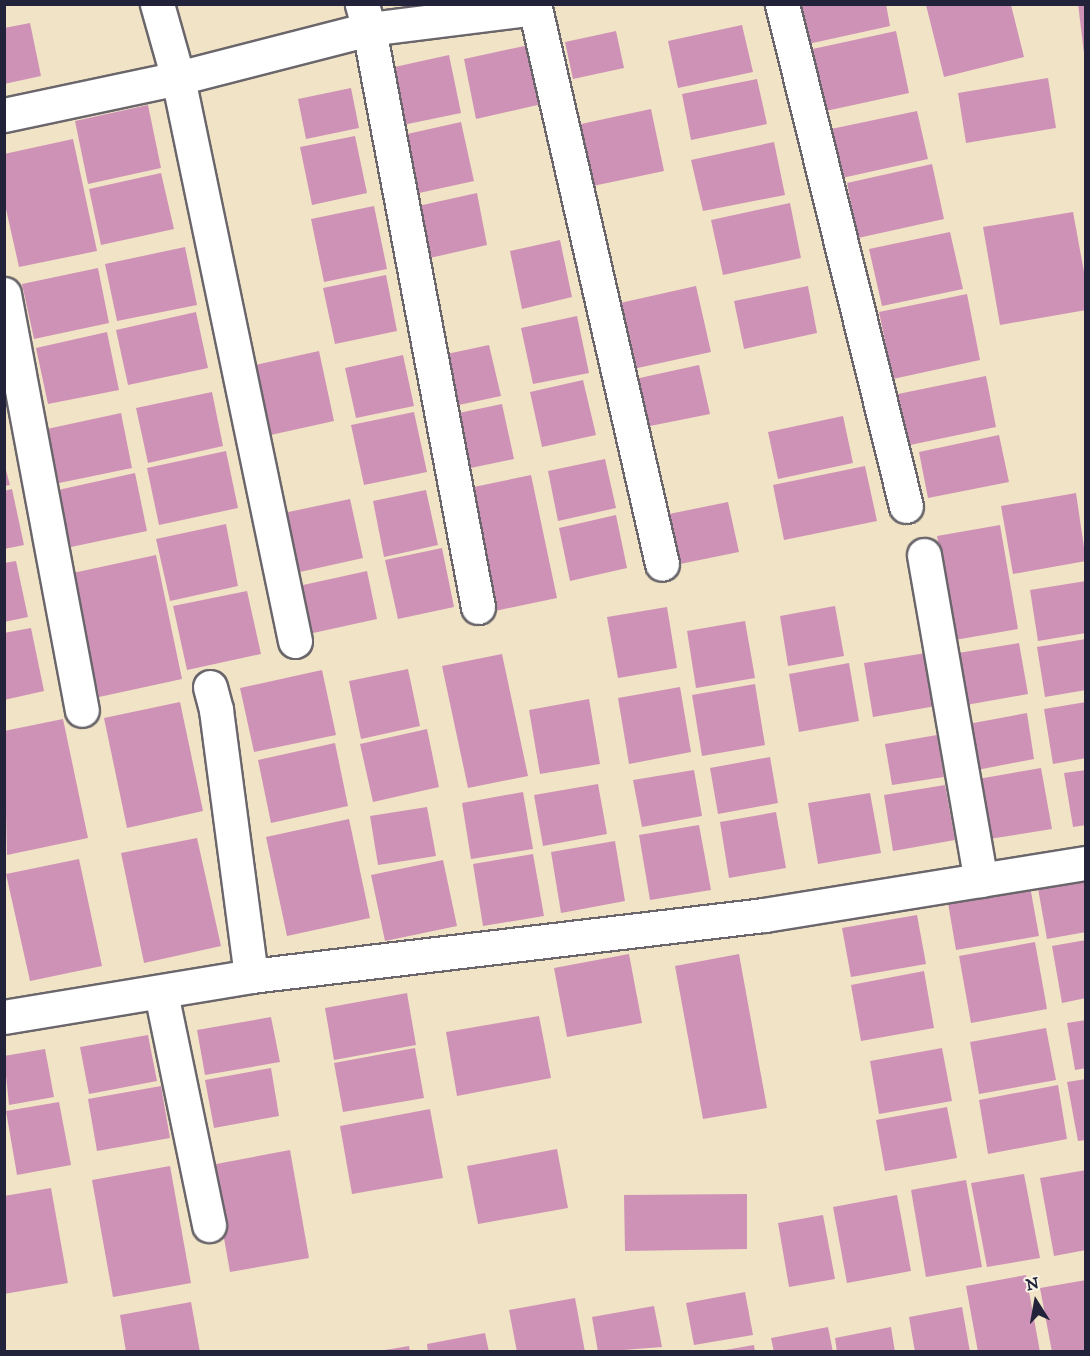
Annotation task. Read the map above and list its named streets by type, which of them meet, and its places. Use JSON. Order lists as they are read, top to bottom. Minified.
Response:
{"north":"top"}
